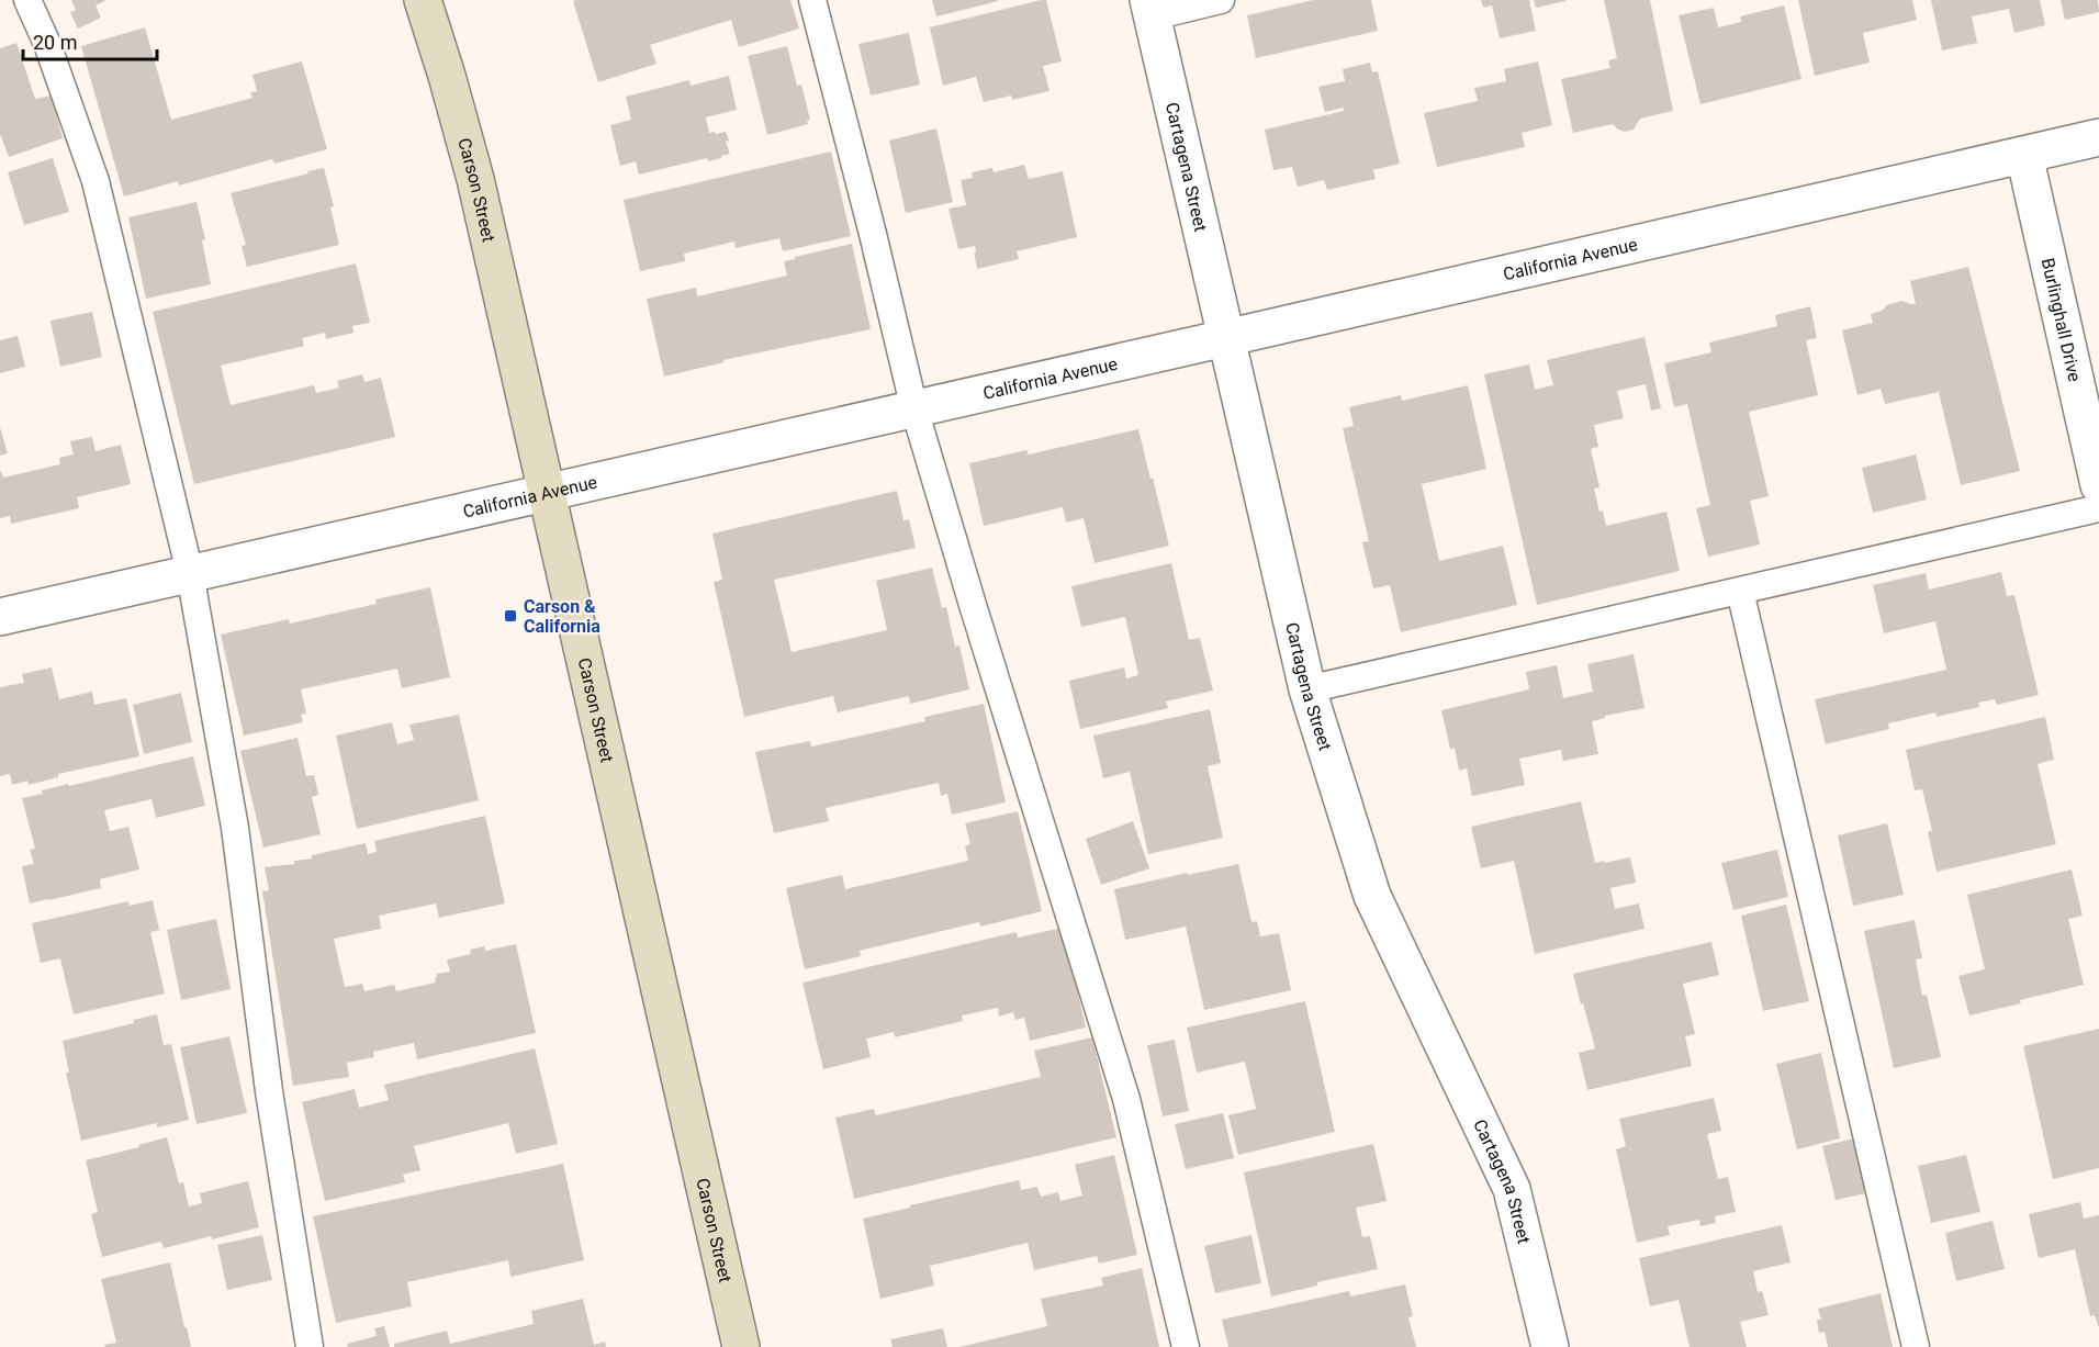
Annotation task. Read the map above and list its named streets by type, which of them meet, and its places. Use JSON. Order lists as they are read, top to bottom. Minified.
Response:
{"streets":{"main road":["Carson Street"],"street":["Cartagena Street","California Avenue","Burlinghall Drive"]},"crossings":[["Cartagena Street","California Avenue"],["Carson Street","California Avenue"],["California Avenue","Burlinghall Drive"]],"places":{"transit":["Carson & California"]},"scale_bar":"20 m"}
